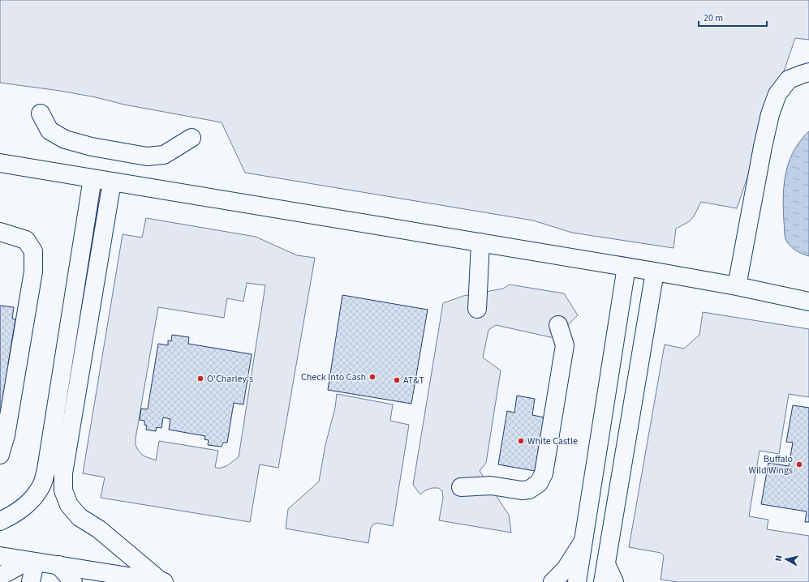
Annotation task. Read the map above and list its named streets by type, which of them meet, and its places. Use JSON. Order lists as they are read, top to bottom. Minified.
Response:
{"places":["Check Into Cash","O'Charley's","AT&T","White Castle","Buffalo Wild Wings"],"scale_bar":"20 m","north":"left"}
